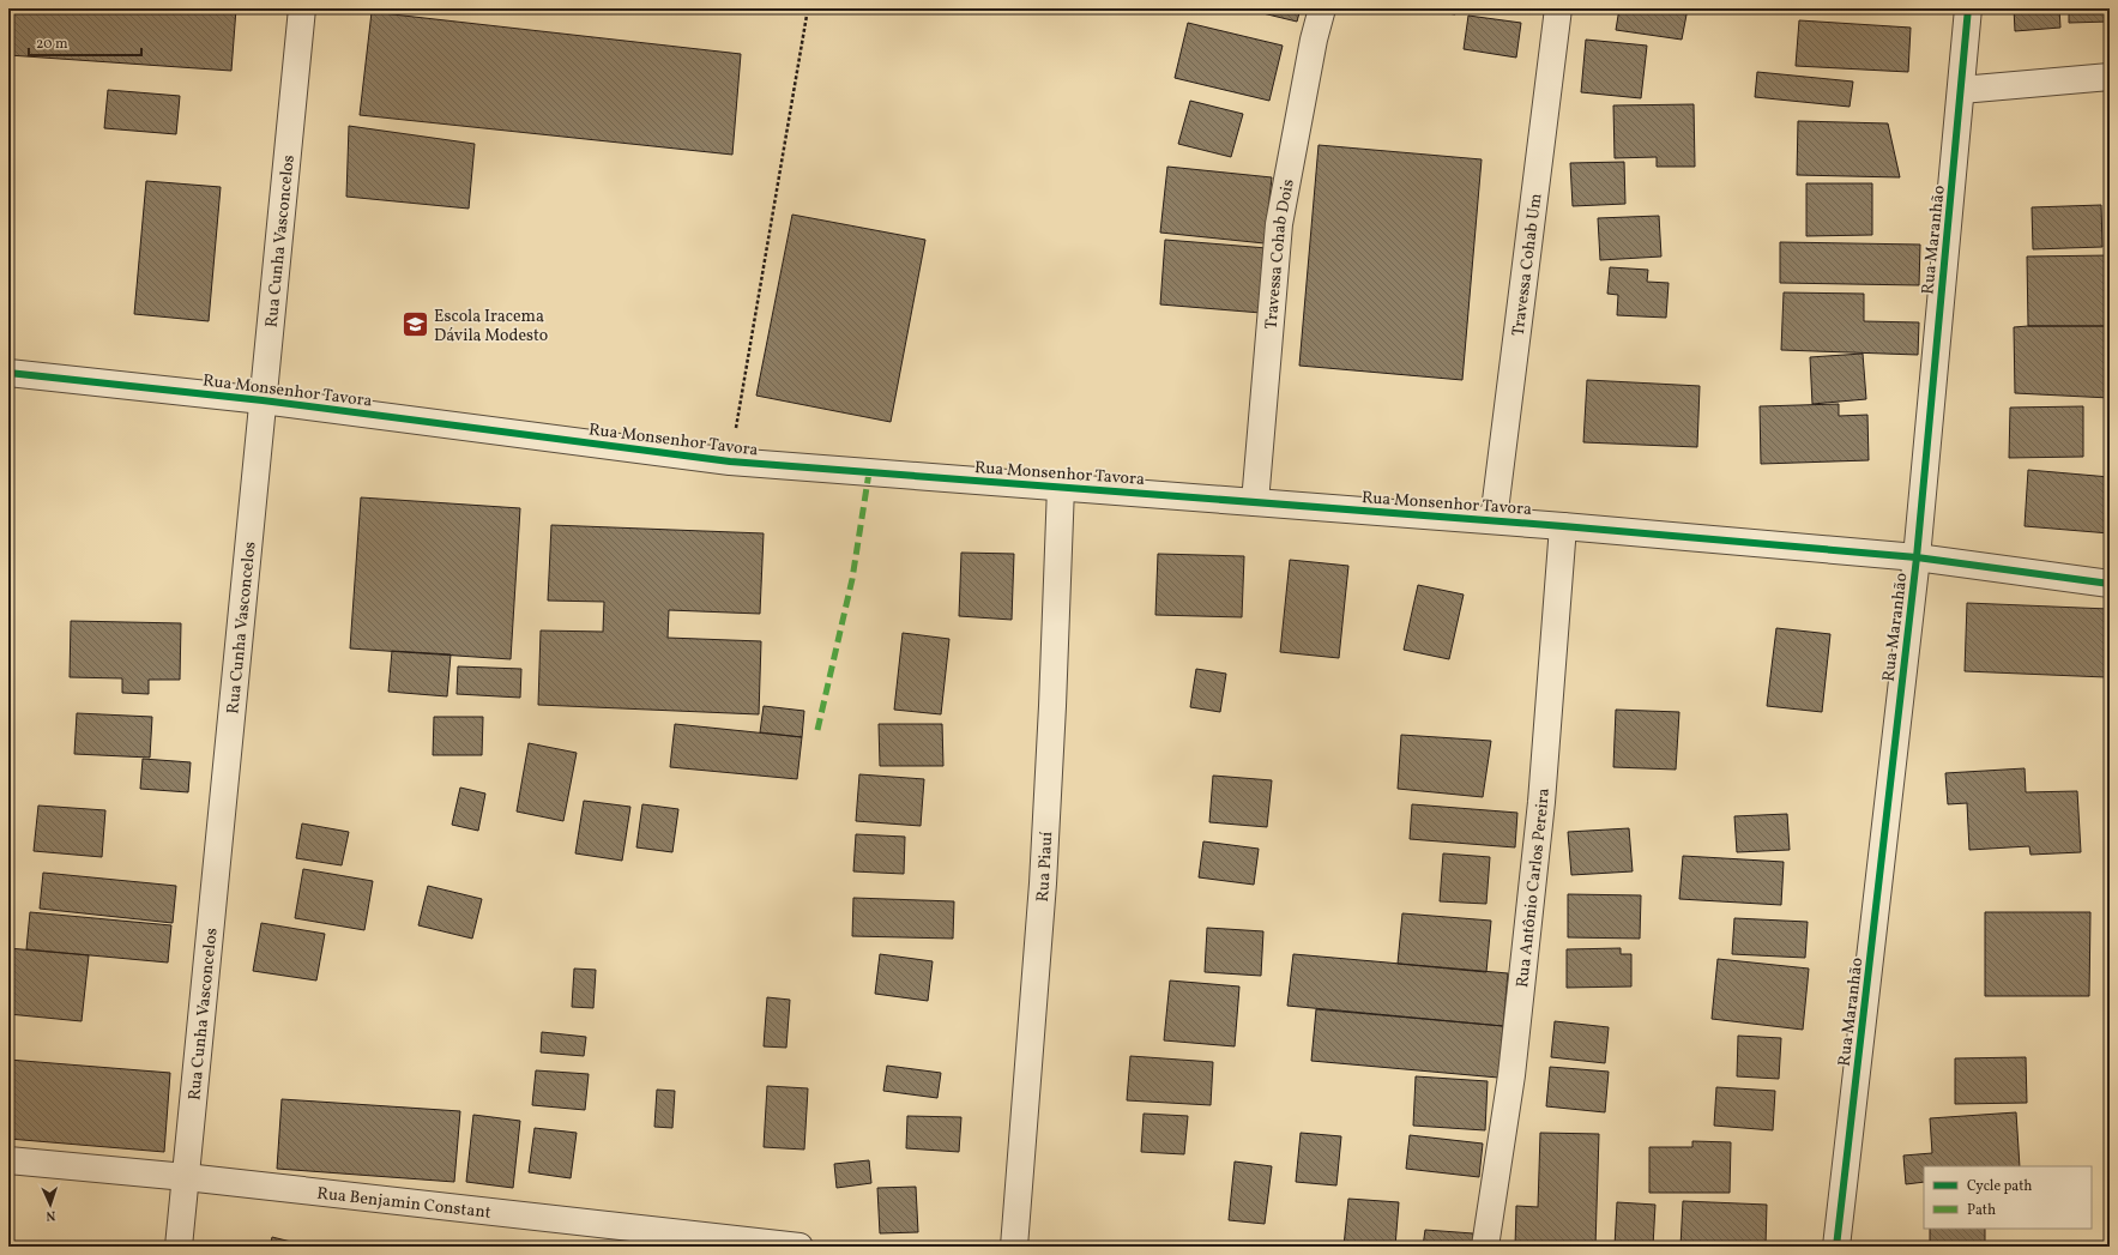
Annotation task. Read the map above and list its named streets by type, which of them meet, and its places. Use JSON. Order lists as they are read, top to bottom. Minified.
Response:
{"streets":{"street":["Rua Maranhão","Rua Cunha Vasconcelos","Travessa Cohab Dois","Travessa Cohab Um","Rua Monsenhor Tavora","Rua Piauí","Rua Antônio Carlos Pereira","Rua Benjamin Constant"]},"crossings":[["Rua Maranhão","Rua Monsenhor Tavora"],["Rua Cunha Vasconcelos","Rua Monsenhor Tavora"],["Rua Cunha Vasconcelos","Rua Benjamin Constant"],["Travessa Cohab Dois","Rua Monsenhor Tavora"],["Travessa Cohab Um","Rua Monsenhor Tavora"],["Rua Monsenhor Tavora","Rua Piauí"],["Rua Monsenhor Tavora","Rua Antônio Carlos Pereira"]],"places":{"school or university":["Escola Iracema Dávila Modesto"]},"legend":["Cycle path","Path"],"scale_bar":"20 m","north":"bottom"}
